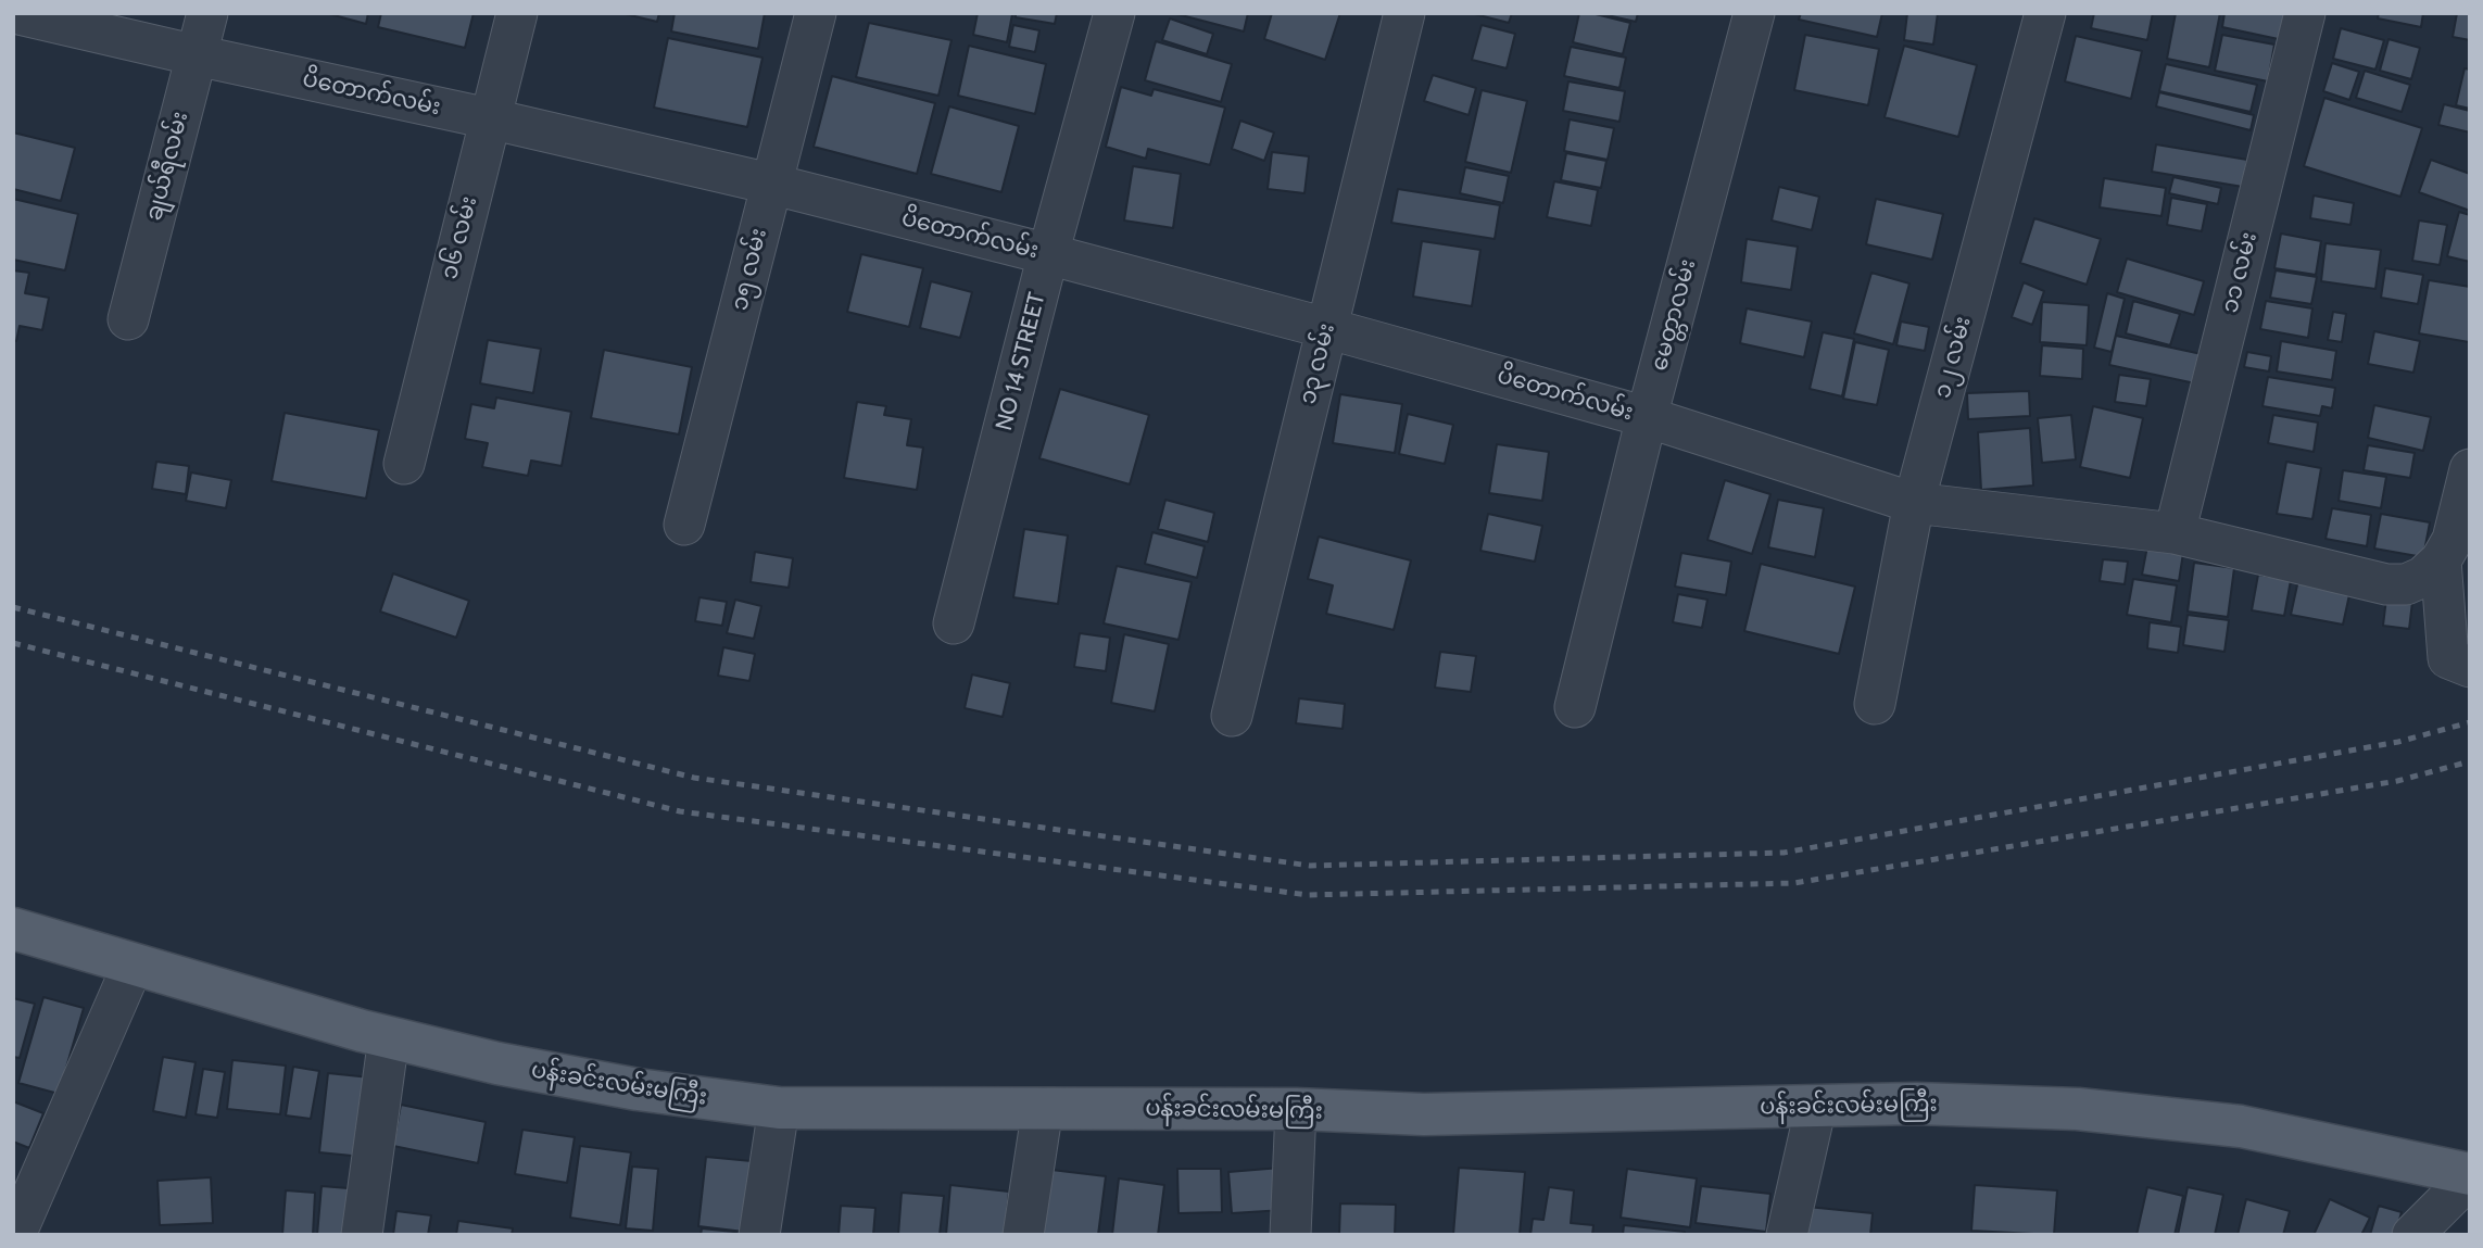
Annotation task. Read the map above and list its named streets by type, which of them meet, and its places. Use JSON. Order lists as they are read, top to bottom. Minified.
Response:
{"streets":{"main road":["ပန်းခင်းလမ်းမကြီး"],"street":["ပိတောက်လမ်း","ချယ်ရီလမ်း","၁၆ လမ်း","၁၅ လမ်း","၁၁ လမ်း","မေတ္တာလမ်း","၁၂ လမ်း","NO 14 STREET","၁၃ လမ်း"]},"crossings":[["ပိတောက်လမ်း","ချယ်ရီလမ်း"],["ပိတောက်လမ်း","၁၆ လမ်း"],["ပိတောက်လမ်း","၁၅ လမ်း"],["ပိတောက်လမ်း","၁၁ လမ်း"],["ပိတောက်လမ်း","မေတ္တာလမ်း"],["ပိတောက်လမ်း","၁၂ လမ်း"],["ပိတောက်လမ်း","NO 14 STREET"],["ပိတောက်လမ်း","၁၃ လမ်း"]]}
